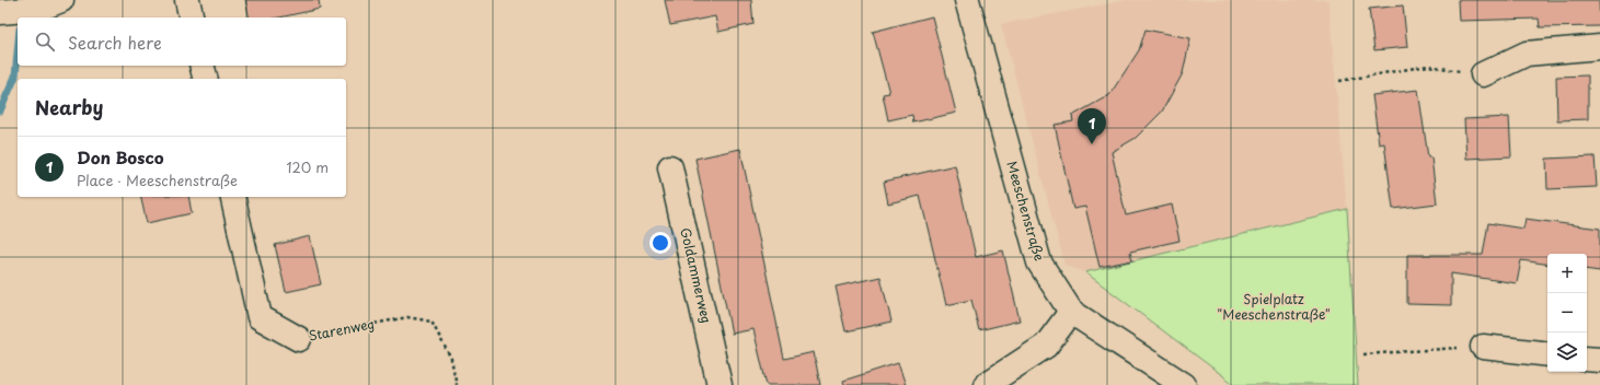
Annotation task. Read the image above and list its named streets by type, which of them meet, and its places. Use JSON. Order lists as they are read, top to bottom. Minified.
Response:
{"streets":{"street":["Meeschenstraße","Goldammerweg","Starenweg"]},"parks":["Spielplatz \"Meeschenstraße\""],"page":{"search":"Search here","heading":"Nearby","pins":"1","list":[{"mark":"1","name":"Don Bosco","note":"Place · Meeschenstraße","value":"120 m"}],"map_buttons":["+","−"]}}
